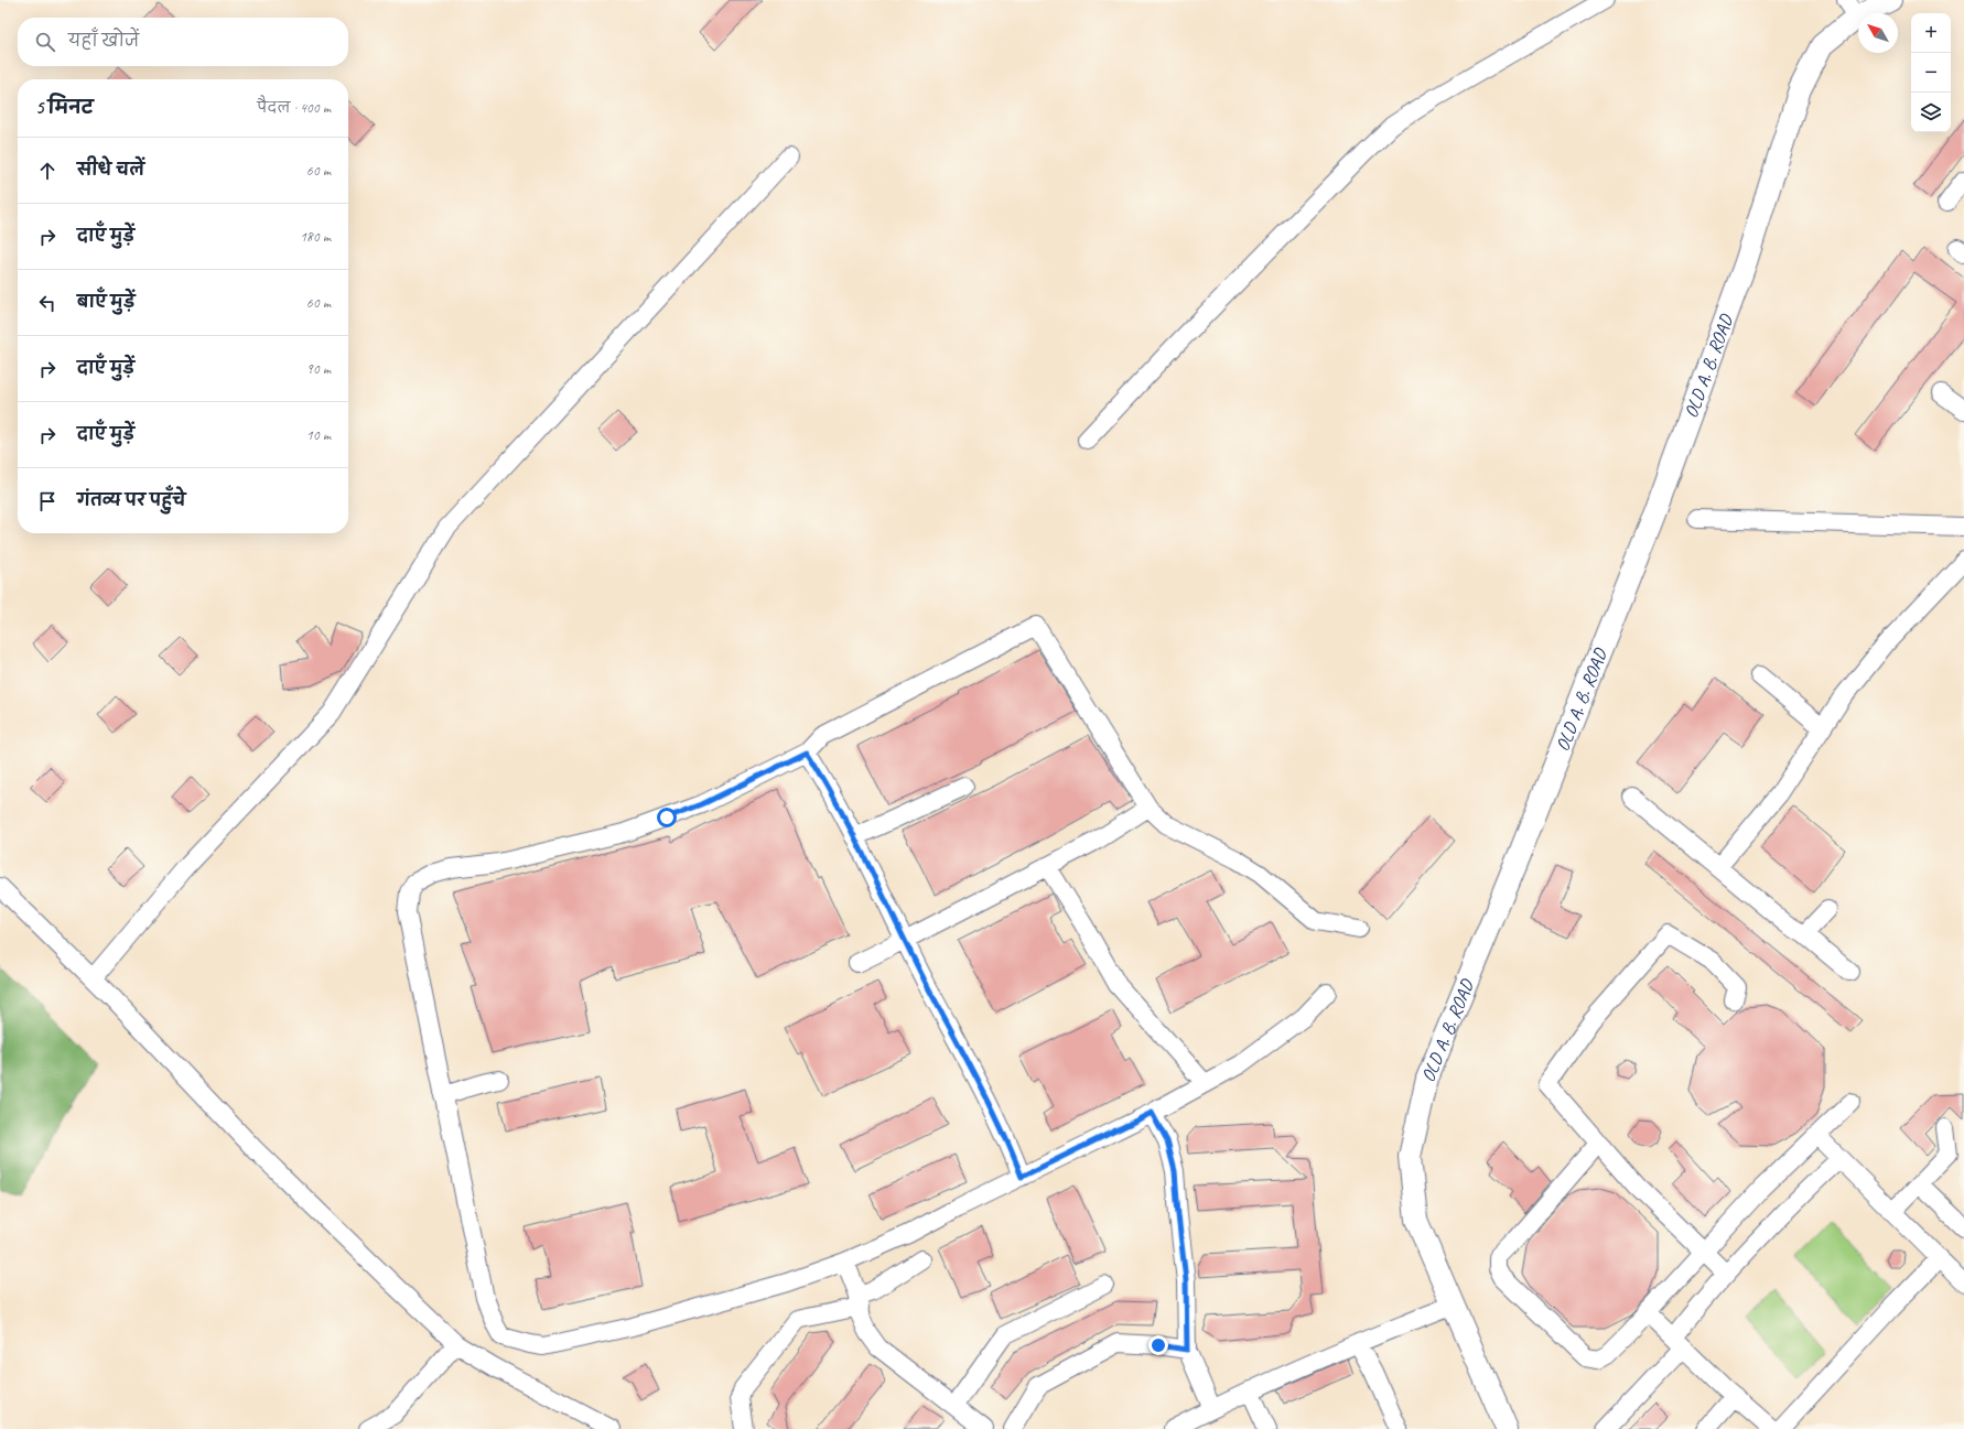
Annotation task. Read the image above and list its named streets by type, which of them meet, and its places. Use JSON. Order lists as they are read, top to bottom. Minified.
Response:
{"streets":{"street":["OLD A. B. ROAD"]},"north":"top left","page":{"map_buttons":["+","−"],"search":"यहाँ खोजें","heading":["5 मिनट","पैदल · 400 m"],"list":[["सीधे चलें","60 m"],["दाएँ मुड़ें","180 m"],["बाएँ मुड़ें","60 m"],["दाएँ मुड़ें","90 m"],["दाएँ मुड़ें","10 m"],"गंतव्य पर पहुँचे"]}}
